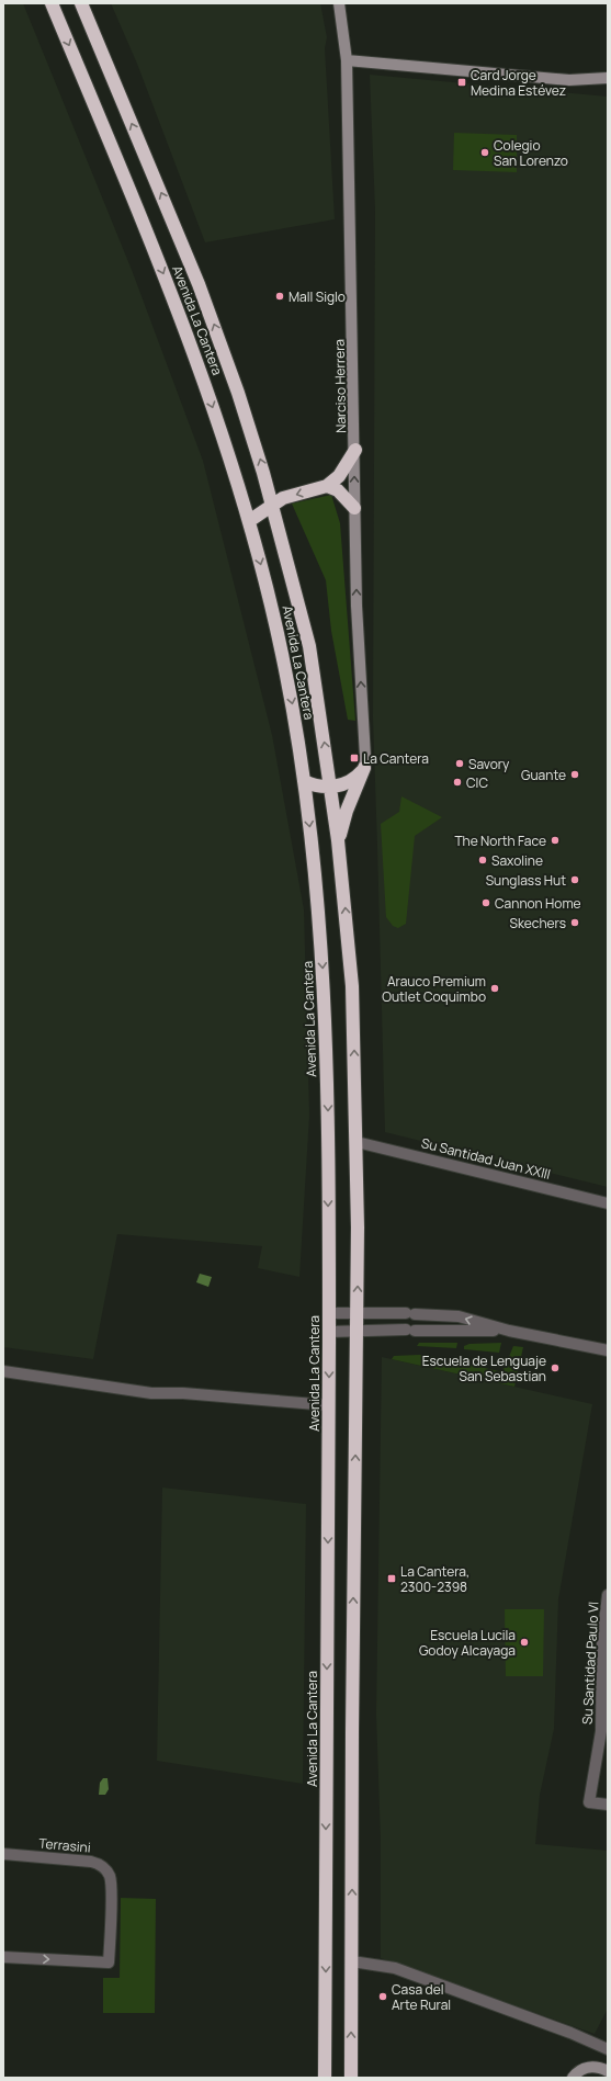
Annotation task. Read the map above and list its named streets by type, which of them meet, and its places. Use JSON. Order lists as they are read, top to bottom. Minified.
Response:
{"streets":{"highway":["Avenida La Cantera"],"street":["Narciso Herrera","Su Santidad Juan XXIII","Su Santidad Paulo VI","Terrasini"]},"crossings":[["Avenida La Cantera","Su Santidad Juan XXIII"]],"one_way":["Narciso Herrera"],"places":{"transit":["Card Jorge Medina Estévez","La Cantera","La Cantera, 2300-2398"],"other":["Colegio San Lorenzo","Mall Siglo","Savory","Guante","CIC","The North Face","Saxoline","Sunglass Hut","Cannon Home","Skechers","Arauco Premium Outlet Coquimbo","Escuela de Lenguaje San Sebastian","Escuela Lucila Godoy Alcayaga","Casa del Arte Rural"]}}
